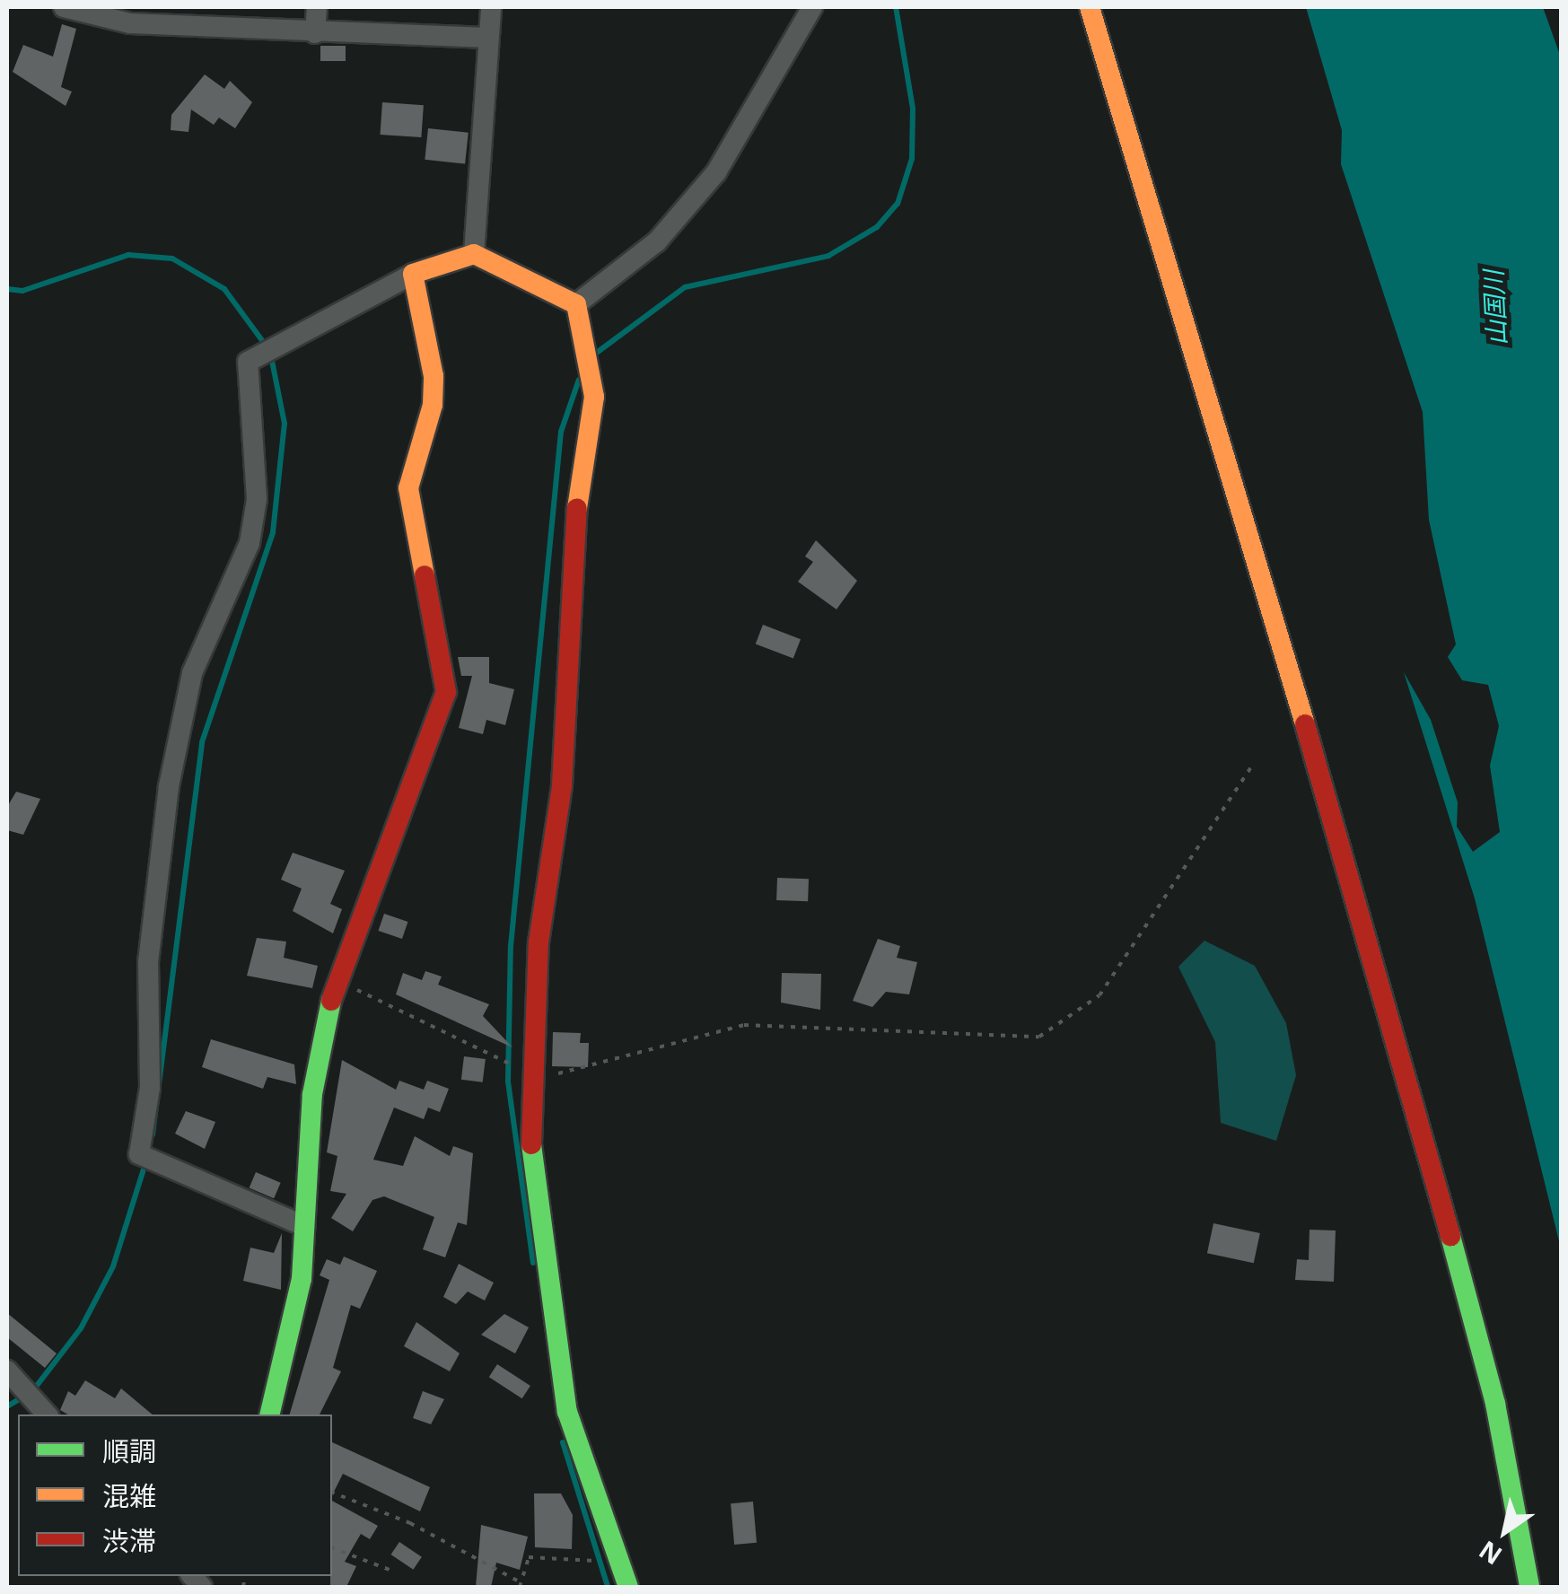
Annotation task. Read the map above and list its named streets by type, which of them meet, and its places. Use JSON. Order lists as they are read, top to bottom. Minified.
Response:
{"water":["山国川"],"legend":["順調","混雑","渋滞"],"north":"bottom left"}
